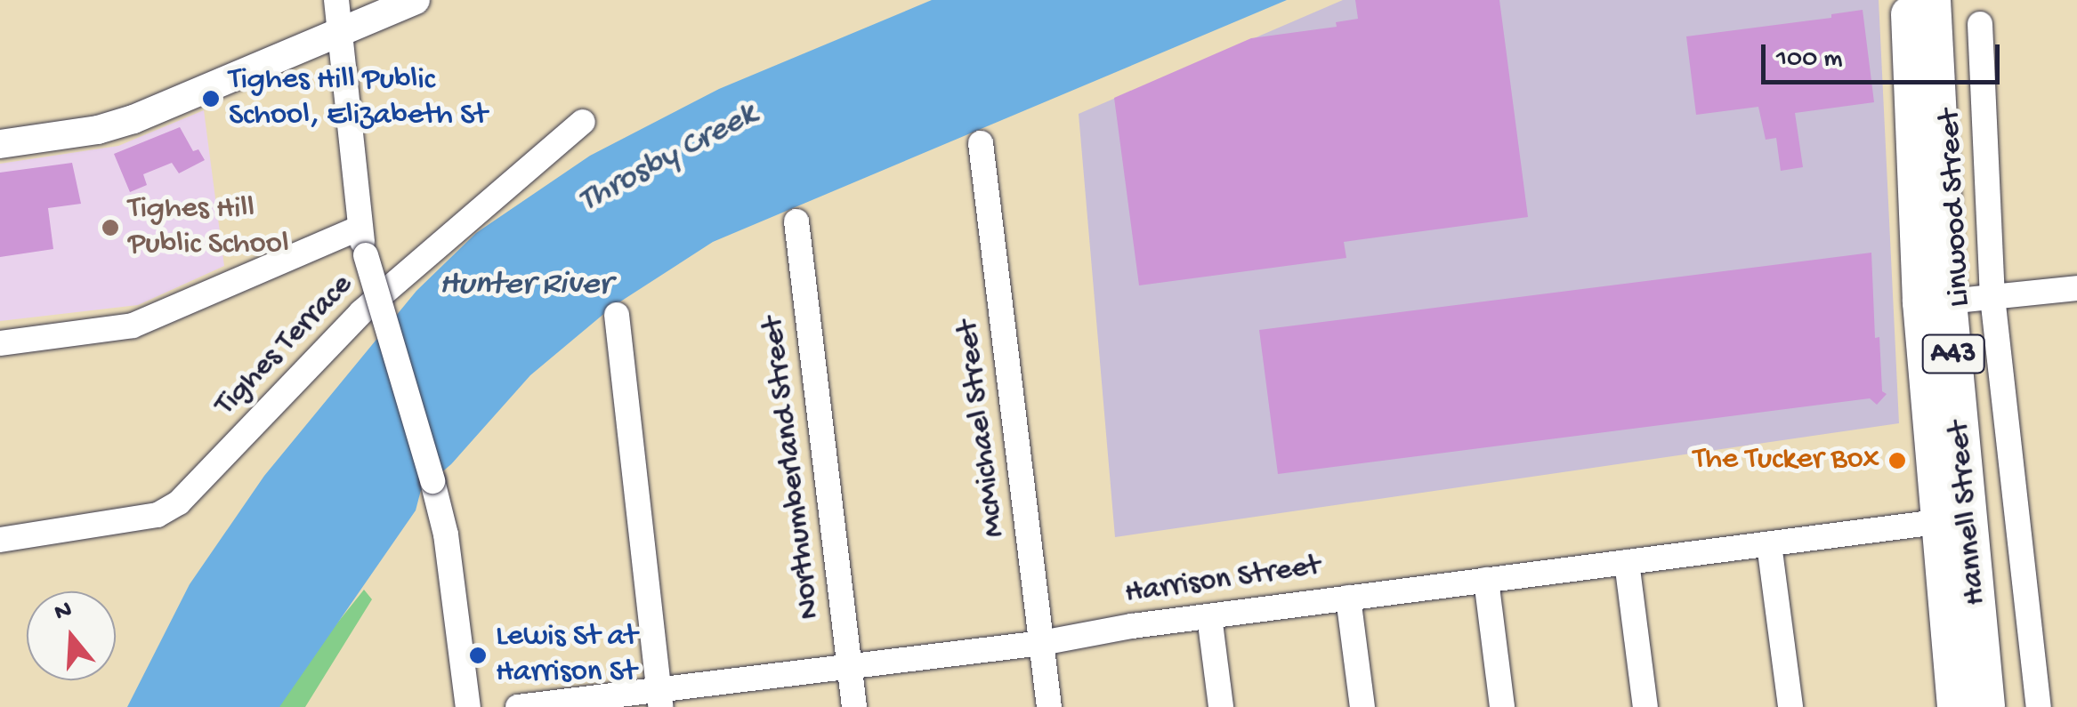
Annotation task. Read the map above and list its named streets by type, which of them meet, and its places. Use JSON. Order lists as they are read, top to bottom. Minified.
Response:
{"streets":{"highway":["A43","Hannell Street"],"street":["Linwood Street","Tighes Terrace","McMichael Street","Northumberland Street","Harrison Street"]},"crossings":[["McMichael Street","Harrison Street"],["Northumberland Street","Harrison Street"],["Hannell Street","Harrison Street"]],"water":["Throsby Creek","Hunter River"],"places":["Tighes Hill Public School, Elizabeth St","Tighes Hill Public School","The Tucker Box","Lewis St at Harrison St"],"scale_bar":"100 m","north":"top"}
